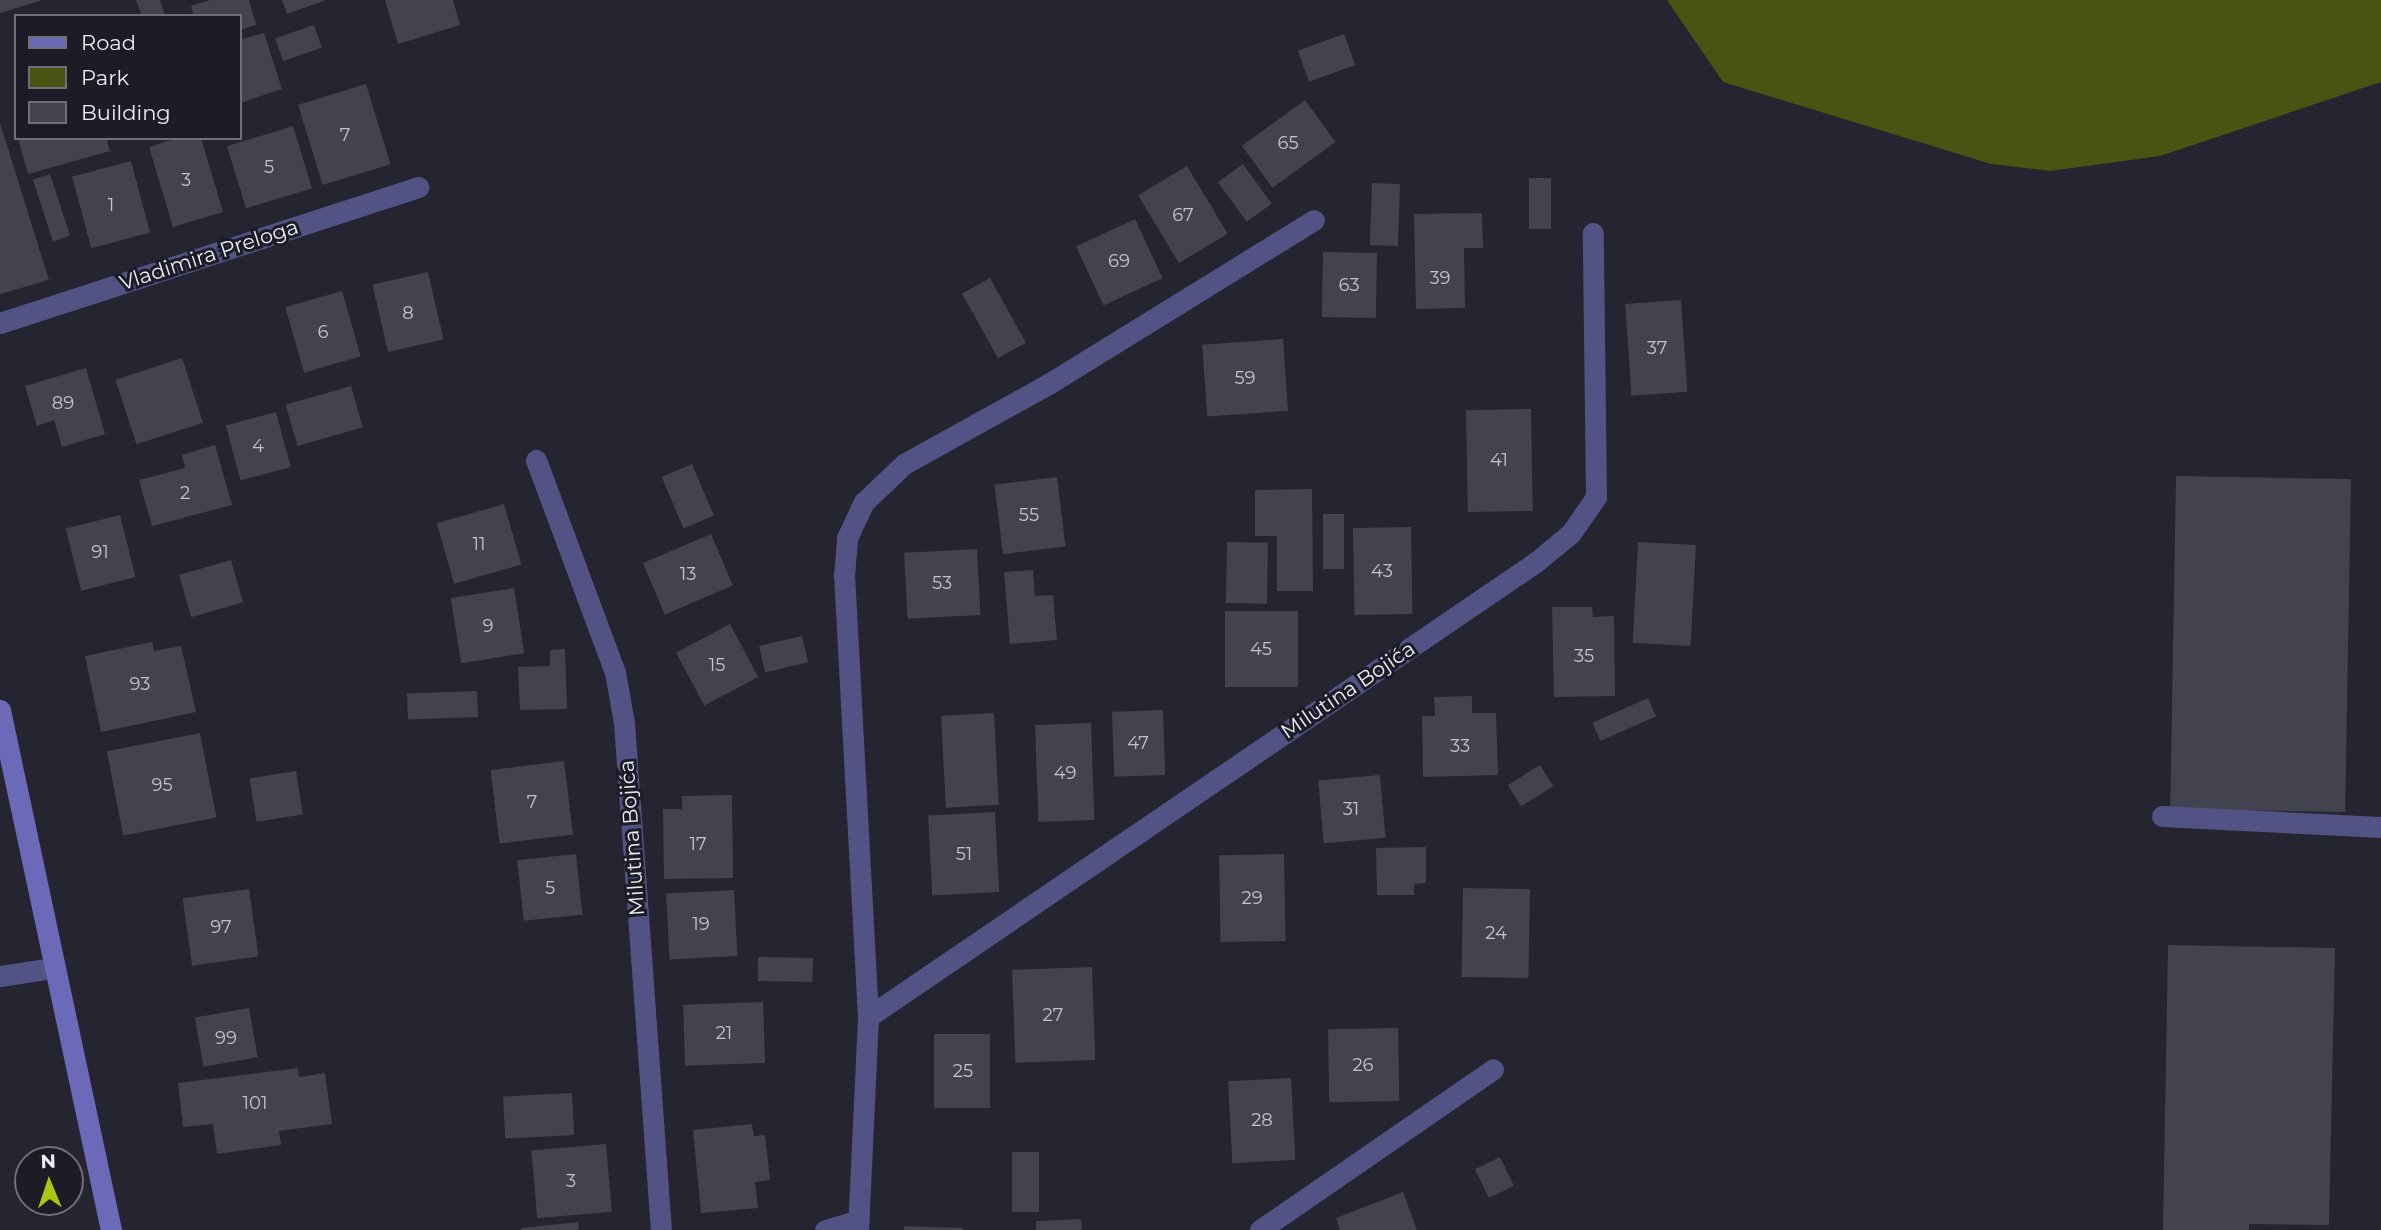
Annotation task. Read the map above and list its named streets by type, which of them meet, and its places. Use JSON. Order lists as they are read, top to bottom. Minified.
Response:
{"streets":{"street":["Vladimira Preloga","Milutina Bojića"]},"house_numbers":["7","65","5","3","1","67","69","39","63","8","6","37","59","89","4","41","2","55","11","91","43","13","53","9","45","35","15","93","47","33","49","95","7","31","17","51","5","29","19","97","24","27","21","99","26","25","101","28","3"],"legend":["Road","Park","Building"],"north":"top"}
